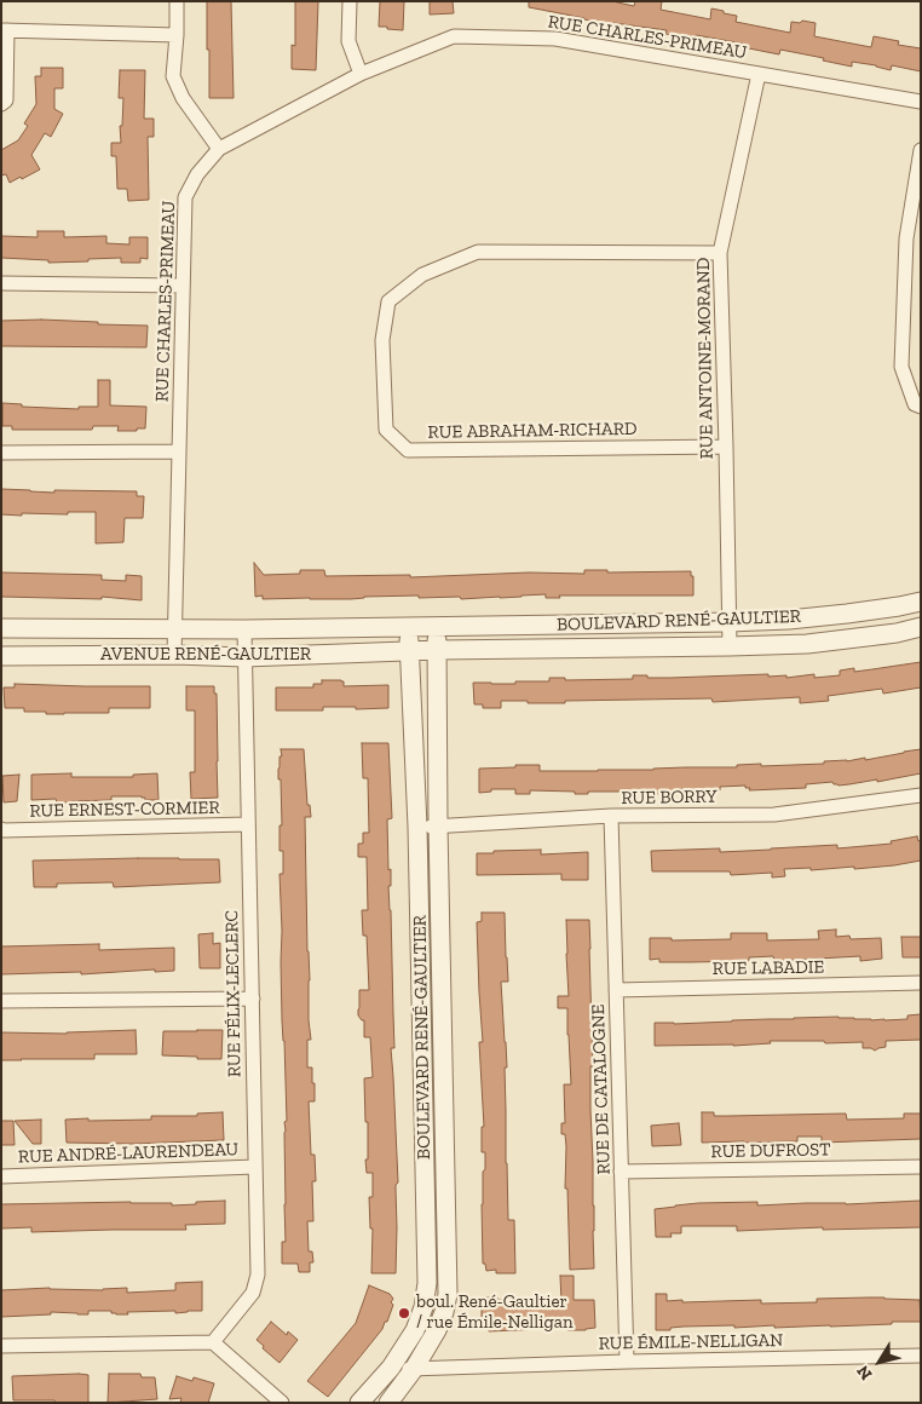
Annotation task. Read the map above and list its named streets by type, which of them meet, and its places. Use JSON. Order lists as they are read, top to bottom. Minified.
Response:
{"streets":{"street":["RUE CHARLES-PRIMEAU","RUE ANTOINE-MORAND","RUE ABRAHAM-RICHARD","BOULEVARD RENÉ-GAULTIER","AVENUE RENÉ-GAULTIER","RUE BORRY","RUE ERNEST-CORMIER","RUE LABADIE","RUE FÉLIX-LECLERC","RUE DE CATALOGNE","RUE DUFROST","RUE ANDRÉ-LAURENDEAU","RUE ÉMILE-NELLIGAN"]},"crossings":[["RUE CHARLES-PRIMEAU","RUE ANTOINE-MORAND"],["RUE CHARLES-PRIMEAU","AVENUE RENÉ-GAULTIER"],["RUE ANTOINE-MORAND","RUE ABRAHAM-RICHARD"],["RUE ANTOINE-MORAND","BOULEVARD RENÉ-GAULTIER"],["BOULEVARD RENÉ-GAULTIER","AVENUE RENÉ-GAULTIER"],["BOULEVARD RENÉ-GAULTIER","RUE BORRY"],["BOULEVARD RENÉ-GAULTIER","RUE ÉMILE-NELLIGAN"],["AVENUE RENÉ-GAULTIER","RUE FÉLIX-LECLERC"],["RUE BORRY","RUE DE CATALOGNE"],["RUE ERNEST-CORMIER","RUE FÉLIX-LECLERC"],["RUE LABADIE","RUE DE CATALOGNE"],["RUE FÉLIX-LECLERC","RUE ANDRÉ-LAURENDEAU"],["RUE DE CATALOGNE","RUE DUFROST"],["RUE DE CATALOGNE","RUE ÉMILE-NELLIGAN"]],"places":["boul. René-Gaultier / rue Émile-Nelligan"],"north":"bottom left"}
